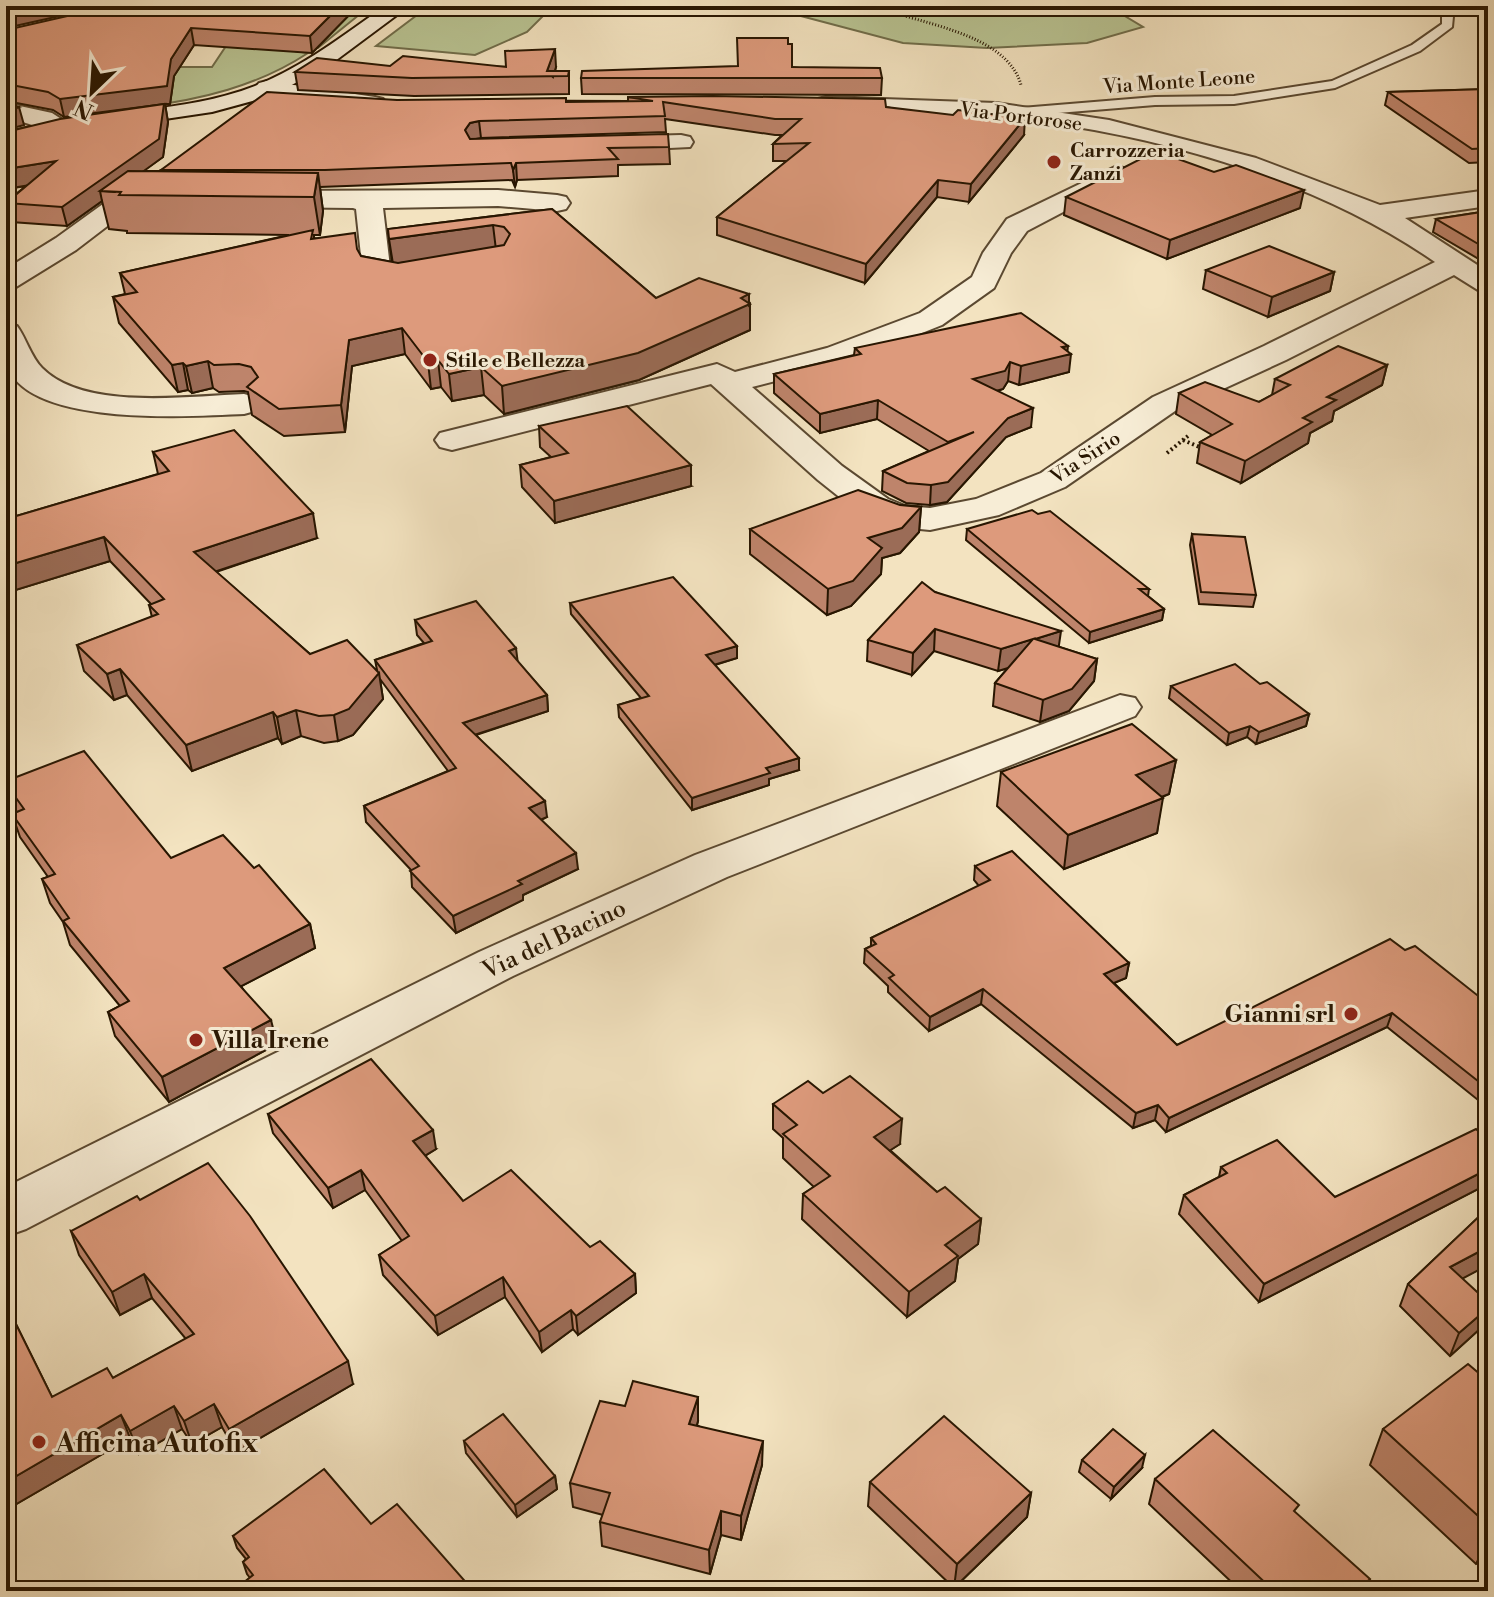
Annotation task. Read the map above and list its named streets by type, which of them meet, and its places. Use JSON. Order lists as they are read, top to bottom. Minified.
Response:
{"streets":{"street":["Via Portorose","Via Sirio","Via del Bacino"],"lane":["Via Monte Leone"]},"crossings":[["Via Monte Leone","Via Portorose"],["Via Portorose","Via Sirio"]],"places":["Carrozzeria Zanzi","Stile e Bellezza","Gianni srl","Villa Irene","Afficina Autofix"],"north":"bottom left"}
